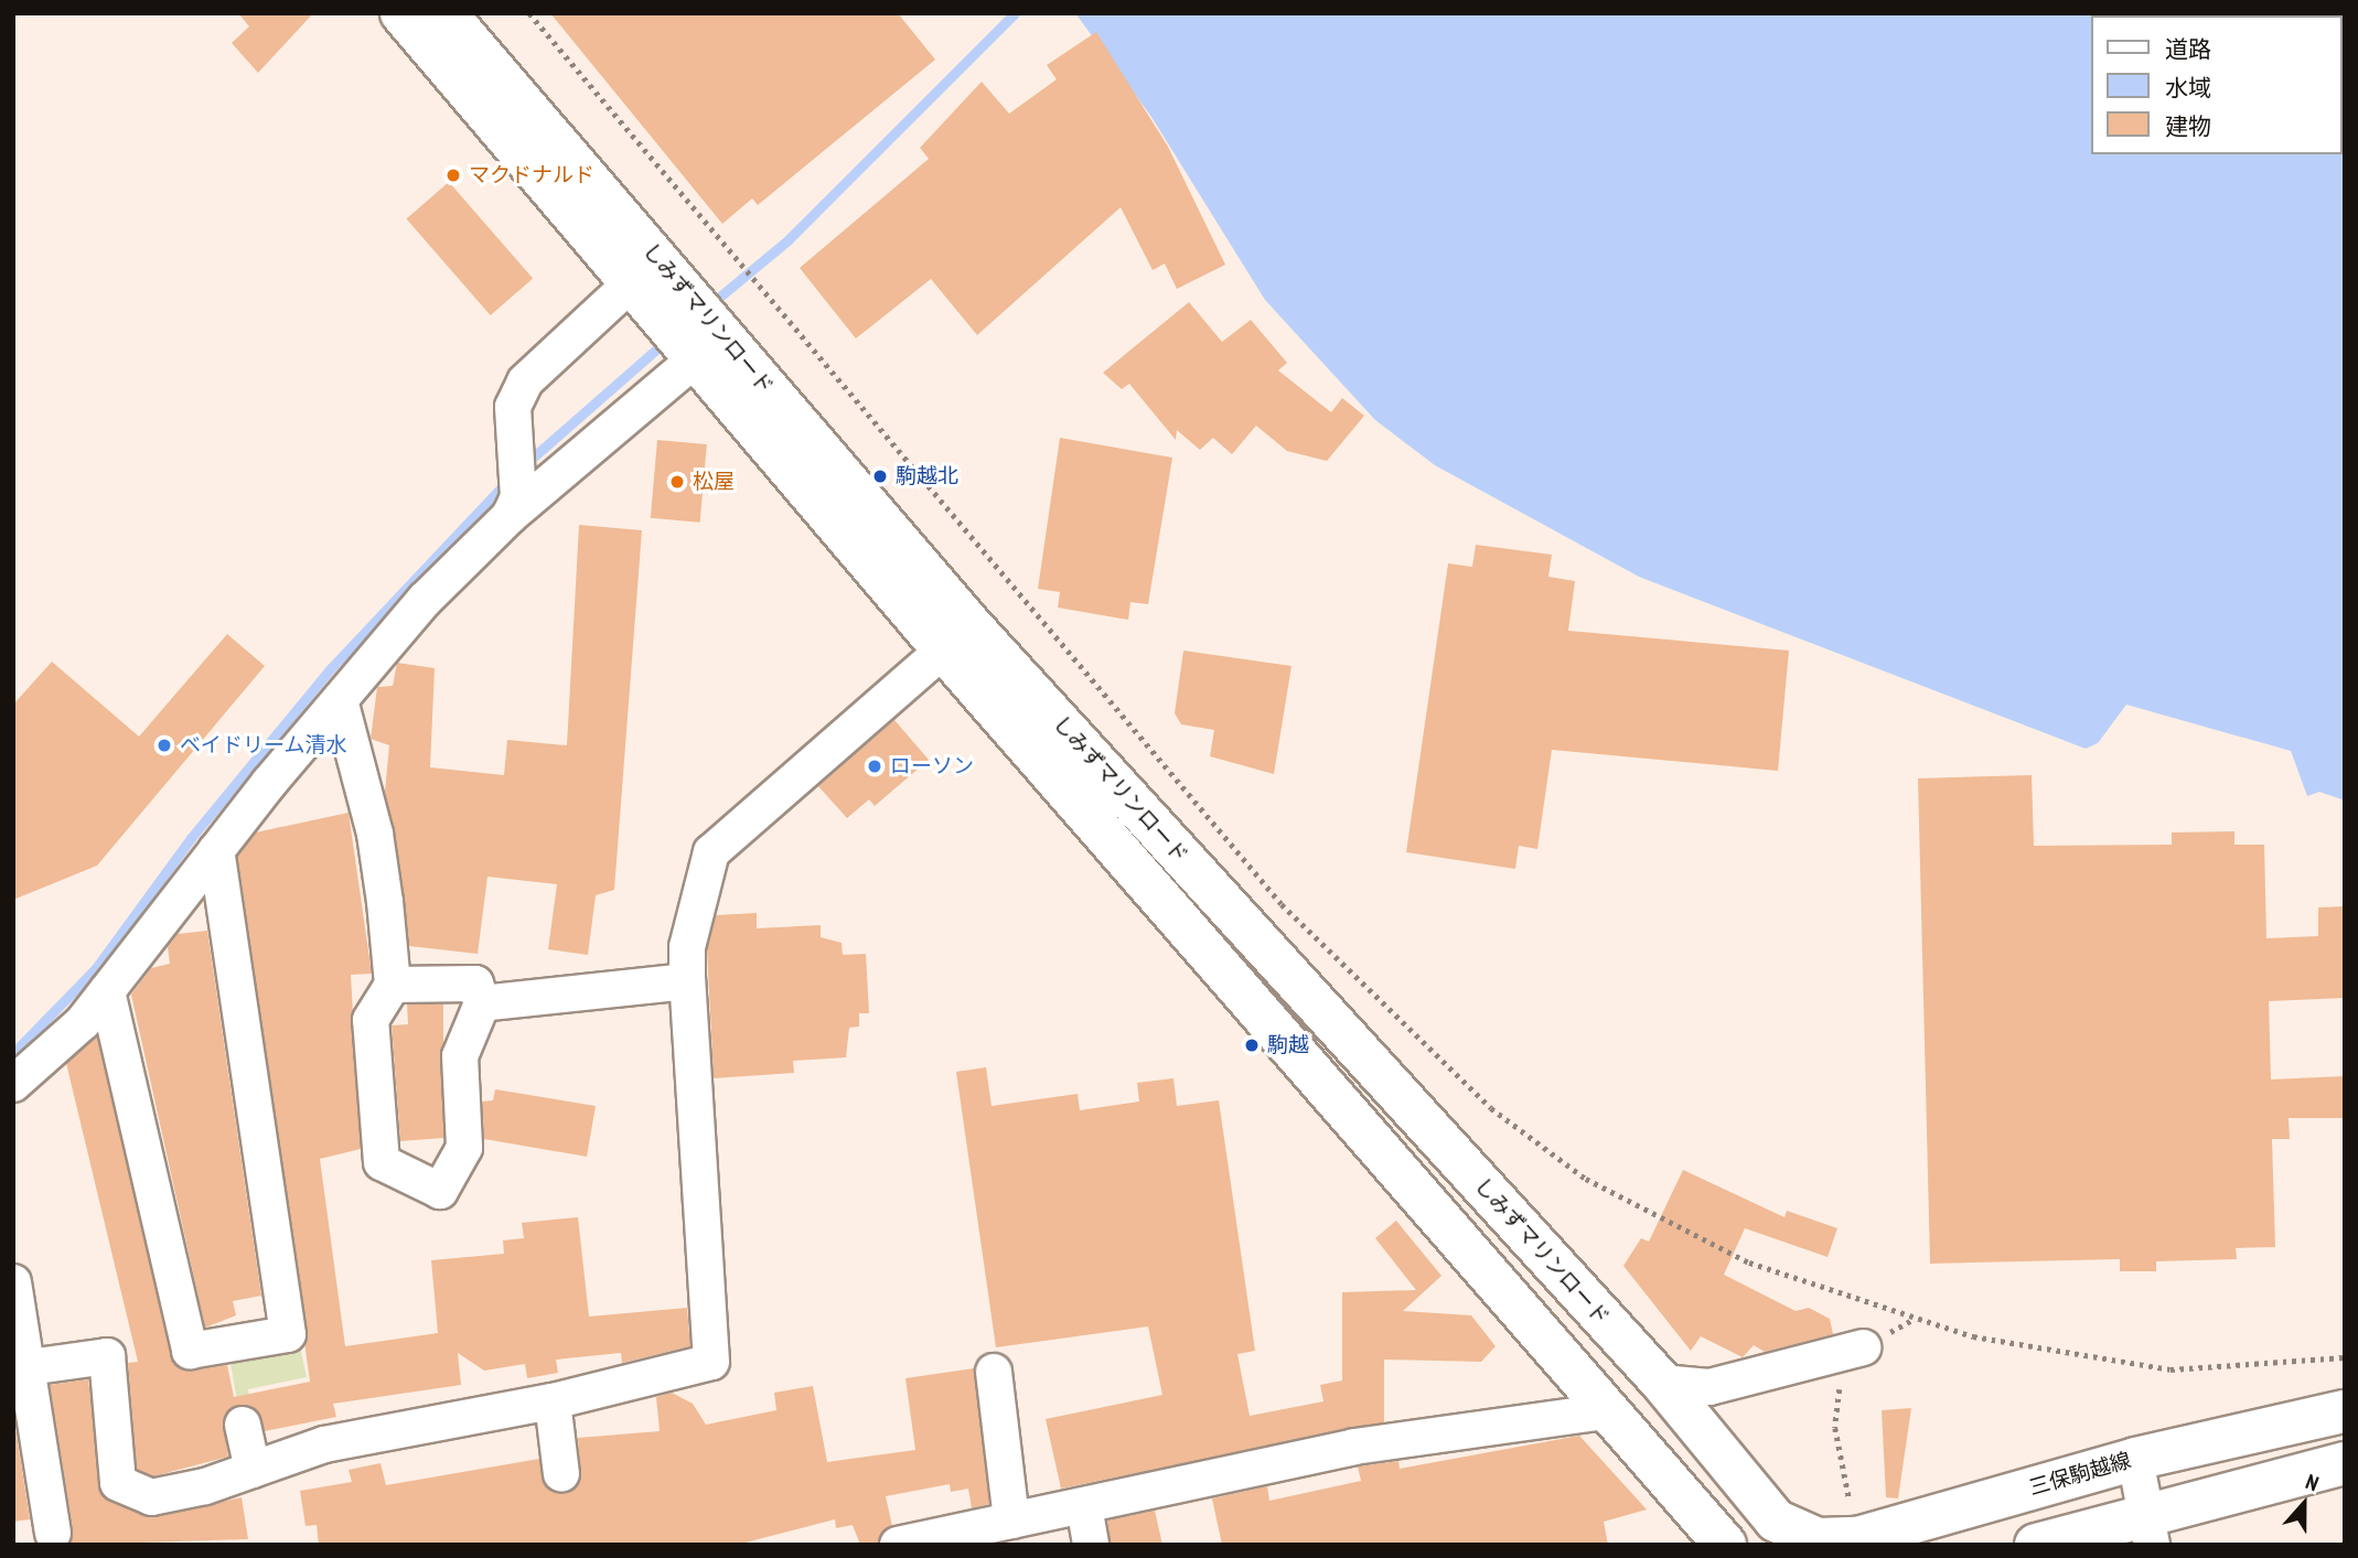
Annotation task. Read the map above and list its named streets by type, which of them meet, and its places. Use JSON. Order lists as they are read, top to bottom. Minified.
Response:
{"streets":{"main road":["しみずマリンロード","三保駒越線"]},"crossings":[["しみずマリンロード","三保駒越線"]],"places":["マクドナルド","駒越北","松屋","ベイドリーム清水","ローソン","駒越"],"legend":["道路","水域","建物"],"north":"top"}
